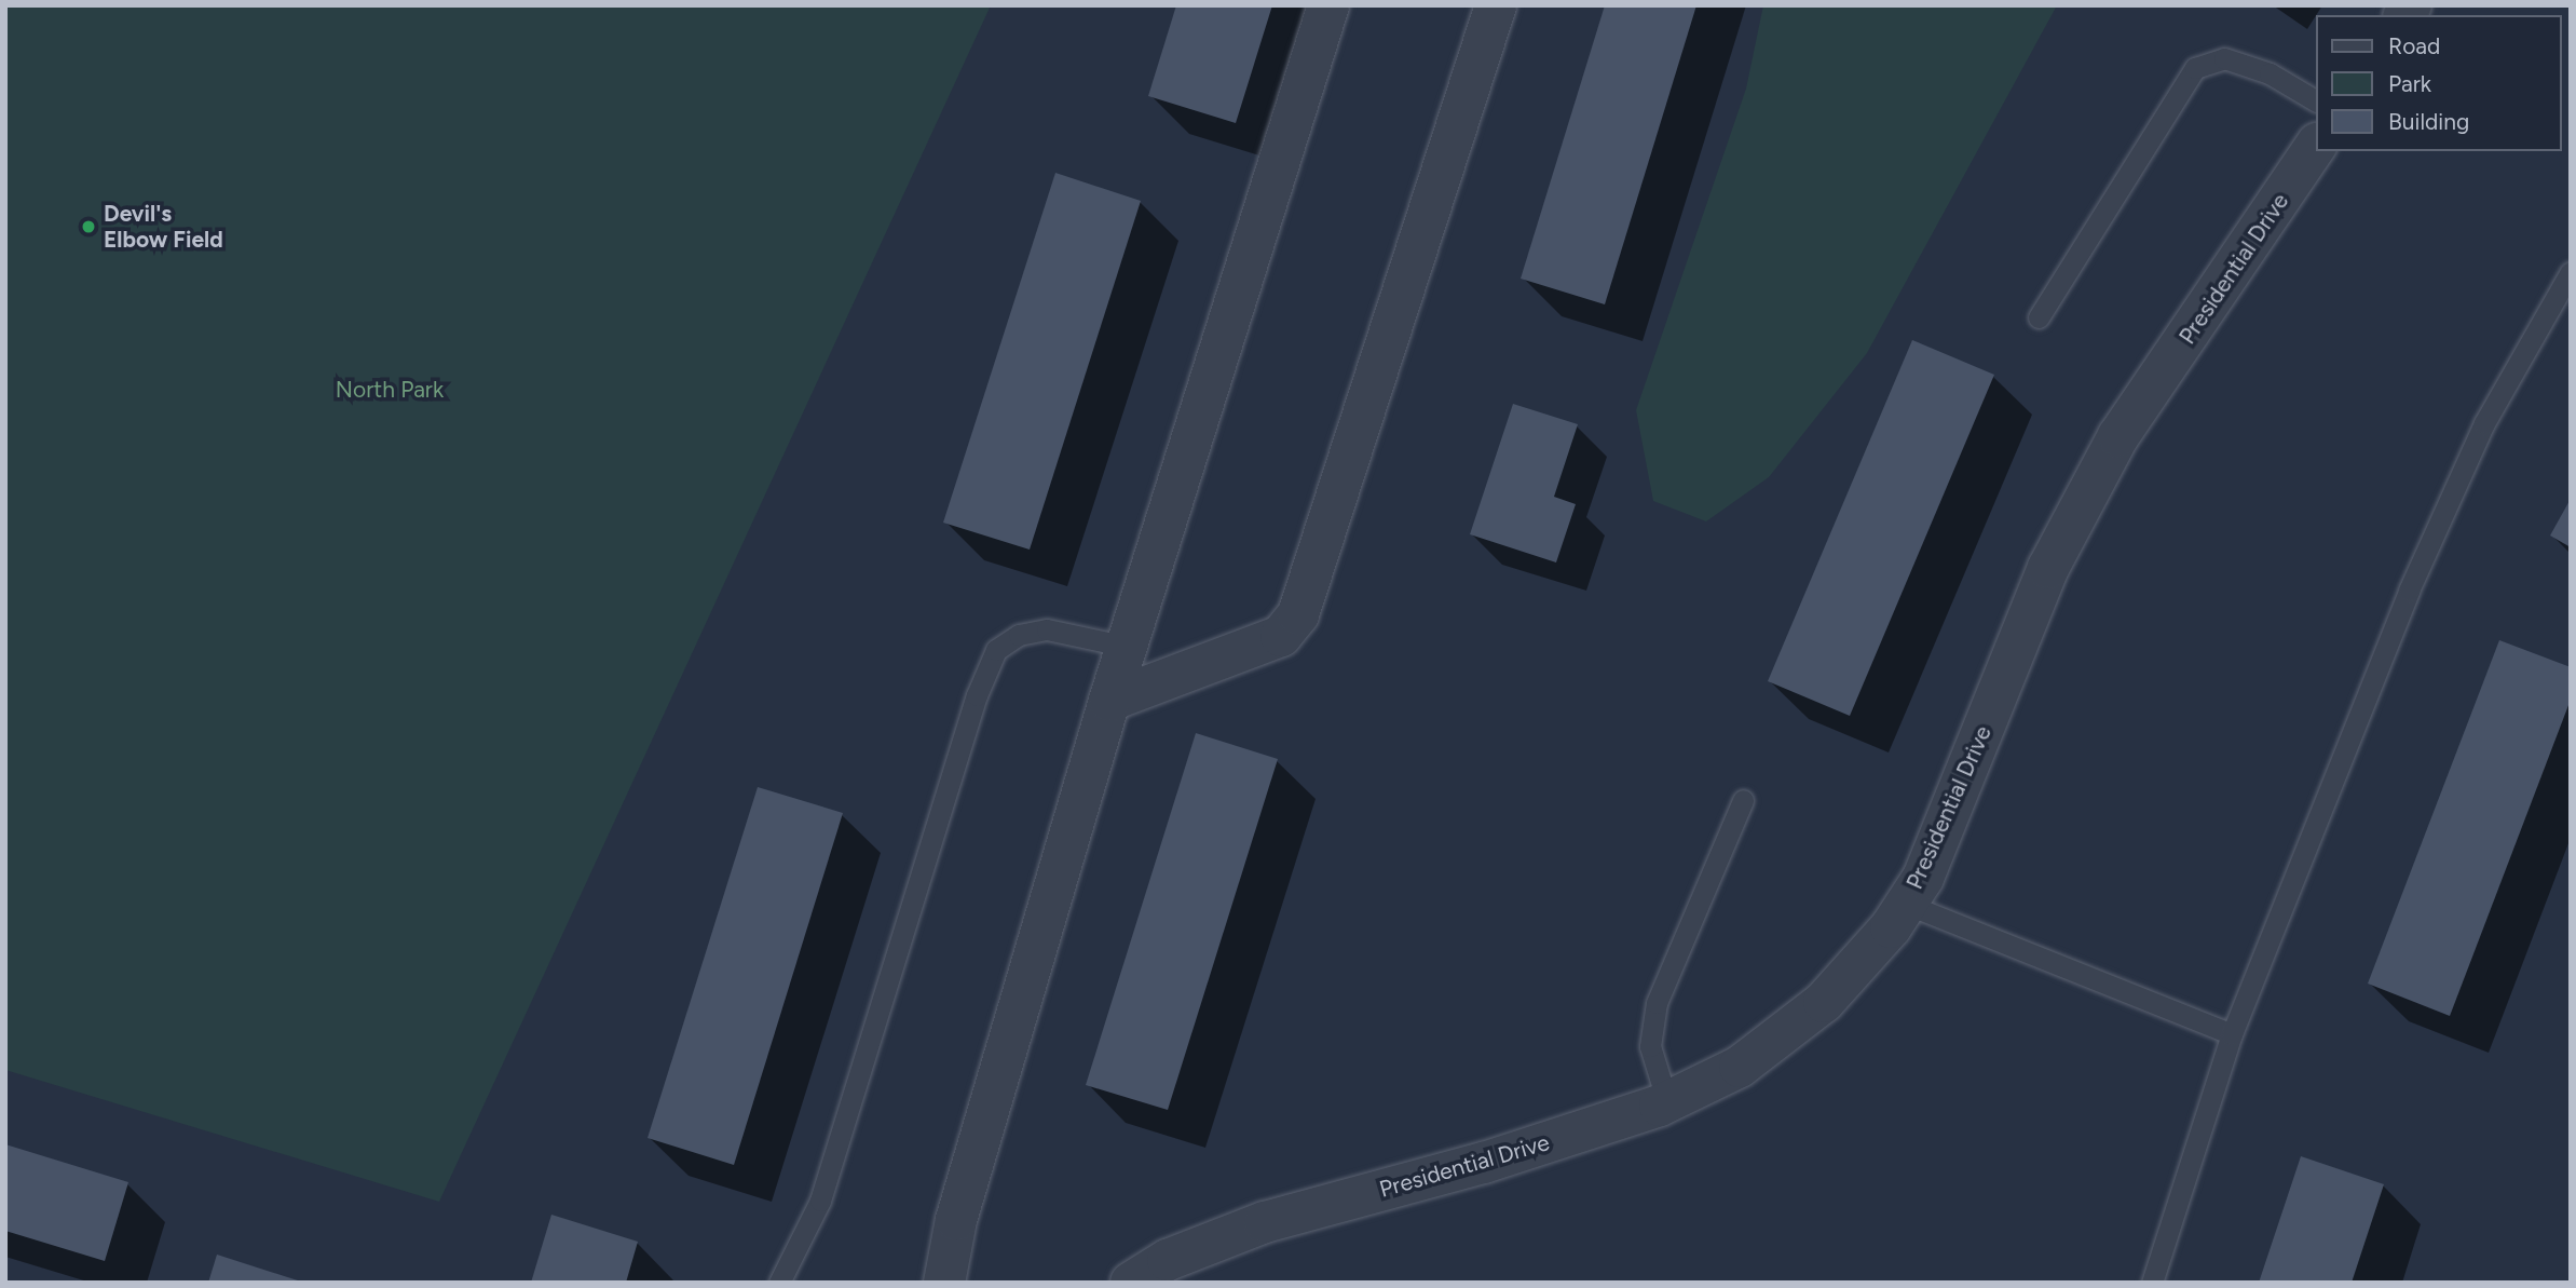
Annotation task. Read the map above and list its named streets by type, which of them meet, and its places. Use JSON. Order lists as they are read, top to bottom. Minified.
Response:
{"streets":{"street":["Presidential Drive"]},"parks":["North Park"],"places":["Devil's Elbow Field"],"legend":["Road","Park","Building"]}
